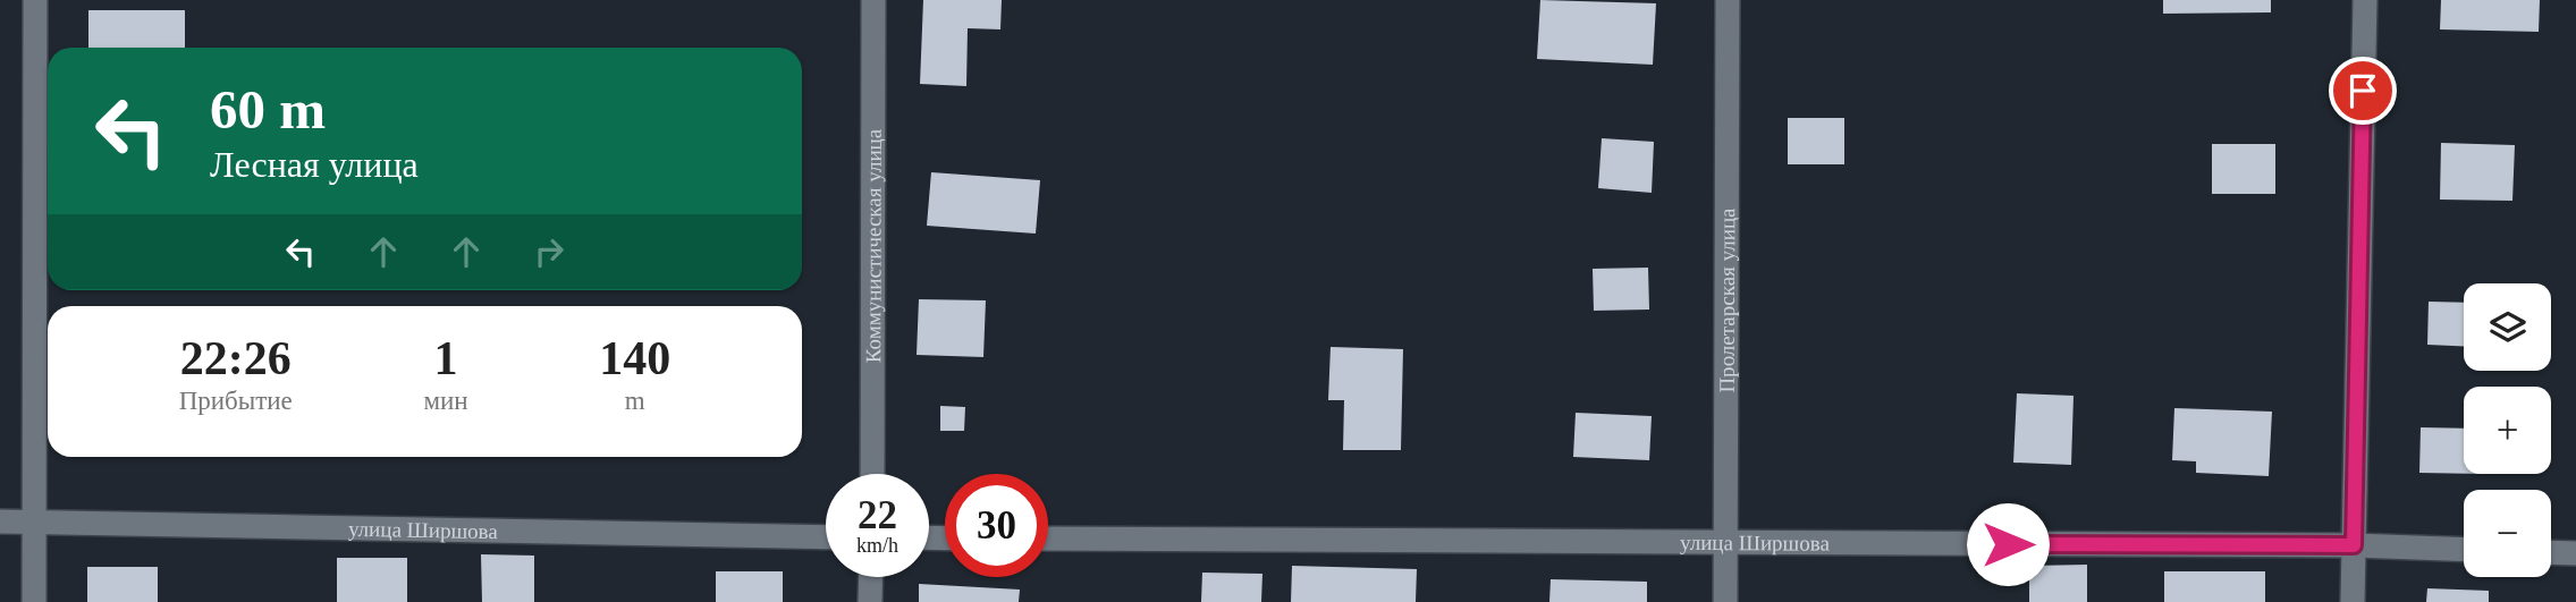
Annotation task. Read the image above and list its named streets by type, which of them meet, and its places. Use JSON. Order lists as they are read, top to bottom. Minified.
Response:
{"streets":{"street":["Коммунистическая улица","Пролетарская улица","улица Ширшова"]},"crossings":[["Пролетарская улица","улица Ширшова"]],"page":{"turn":["60 m","Лесная улица"],"map_buttons":["+","−"],"eta":["22:26","Прибытие","1","мин","140","m"],"speed":"22 km/h","limit":"30"}}
